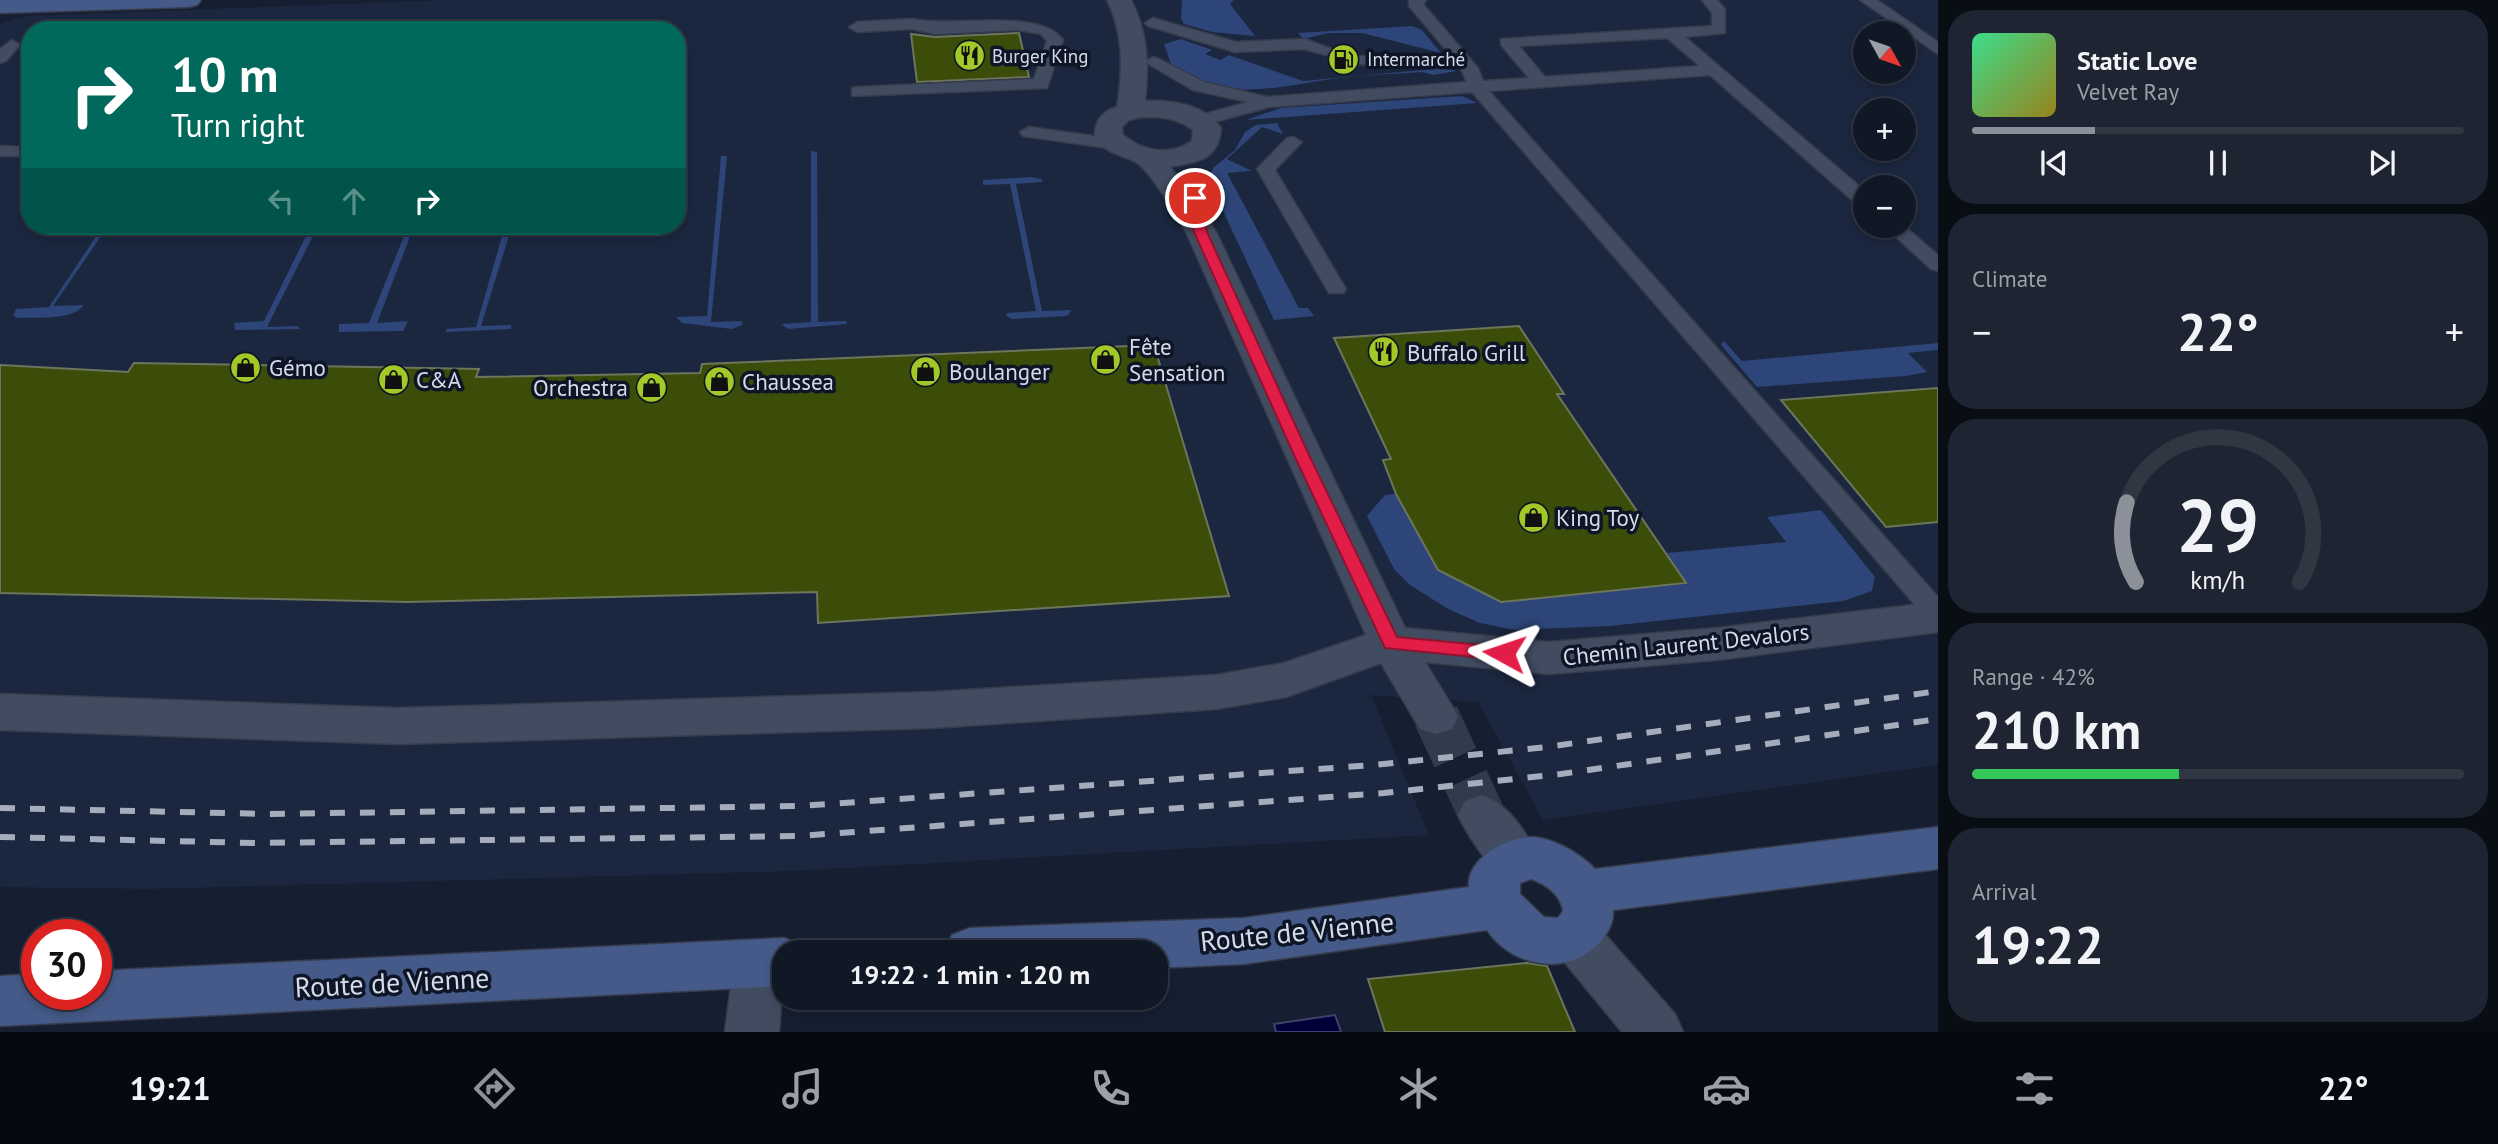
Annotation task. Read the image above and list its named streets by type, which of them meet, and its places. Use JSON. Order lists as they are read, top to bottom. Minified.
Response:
{"streets":{"street":["Chemin Laurent Devalors","Route de Vienne"]},"places":{"restaurant":["Burger King","Buffalo Grill"],"fuel station":["Intermarché"],"shop":["Fête Sensation","Gémo","Boulanger","C&A","Chaussea","Orchestra","King Toy"]},"north":"bottom right","page":{"map_buttons":["+","−"],"turn":["10 m","Turn right"],"song":["Static Love","Velvet Ray"],"tile":["Climate",["Range · 42%","210 km"],["Arrival","19:22"]],"heat":["−","22°","+"],"limit":"30","trip":"19:22 · 1 min · 120 m","tabs":["19:21","22°"],"gauge":["29","km/h"]}}
